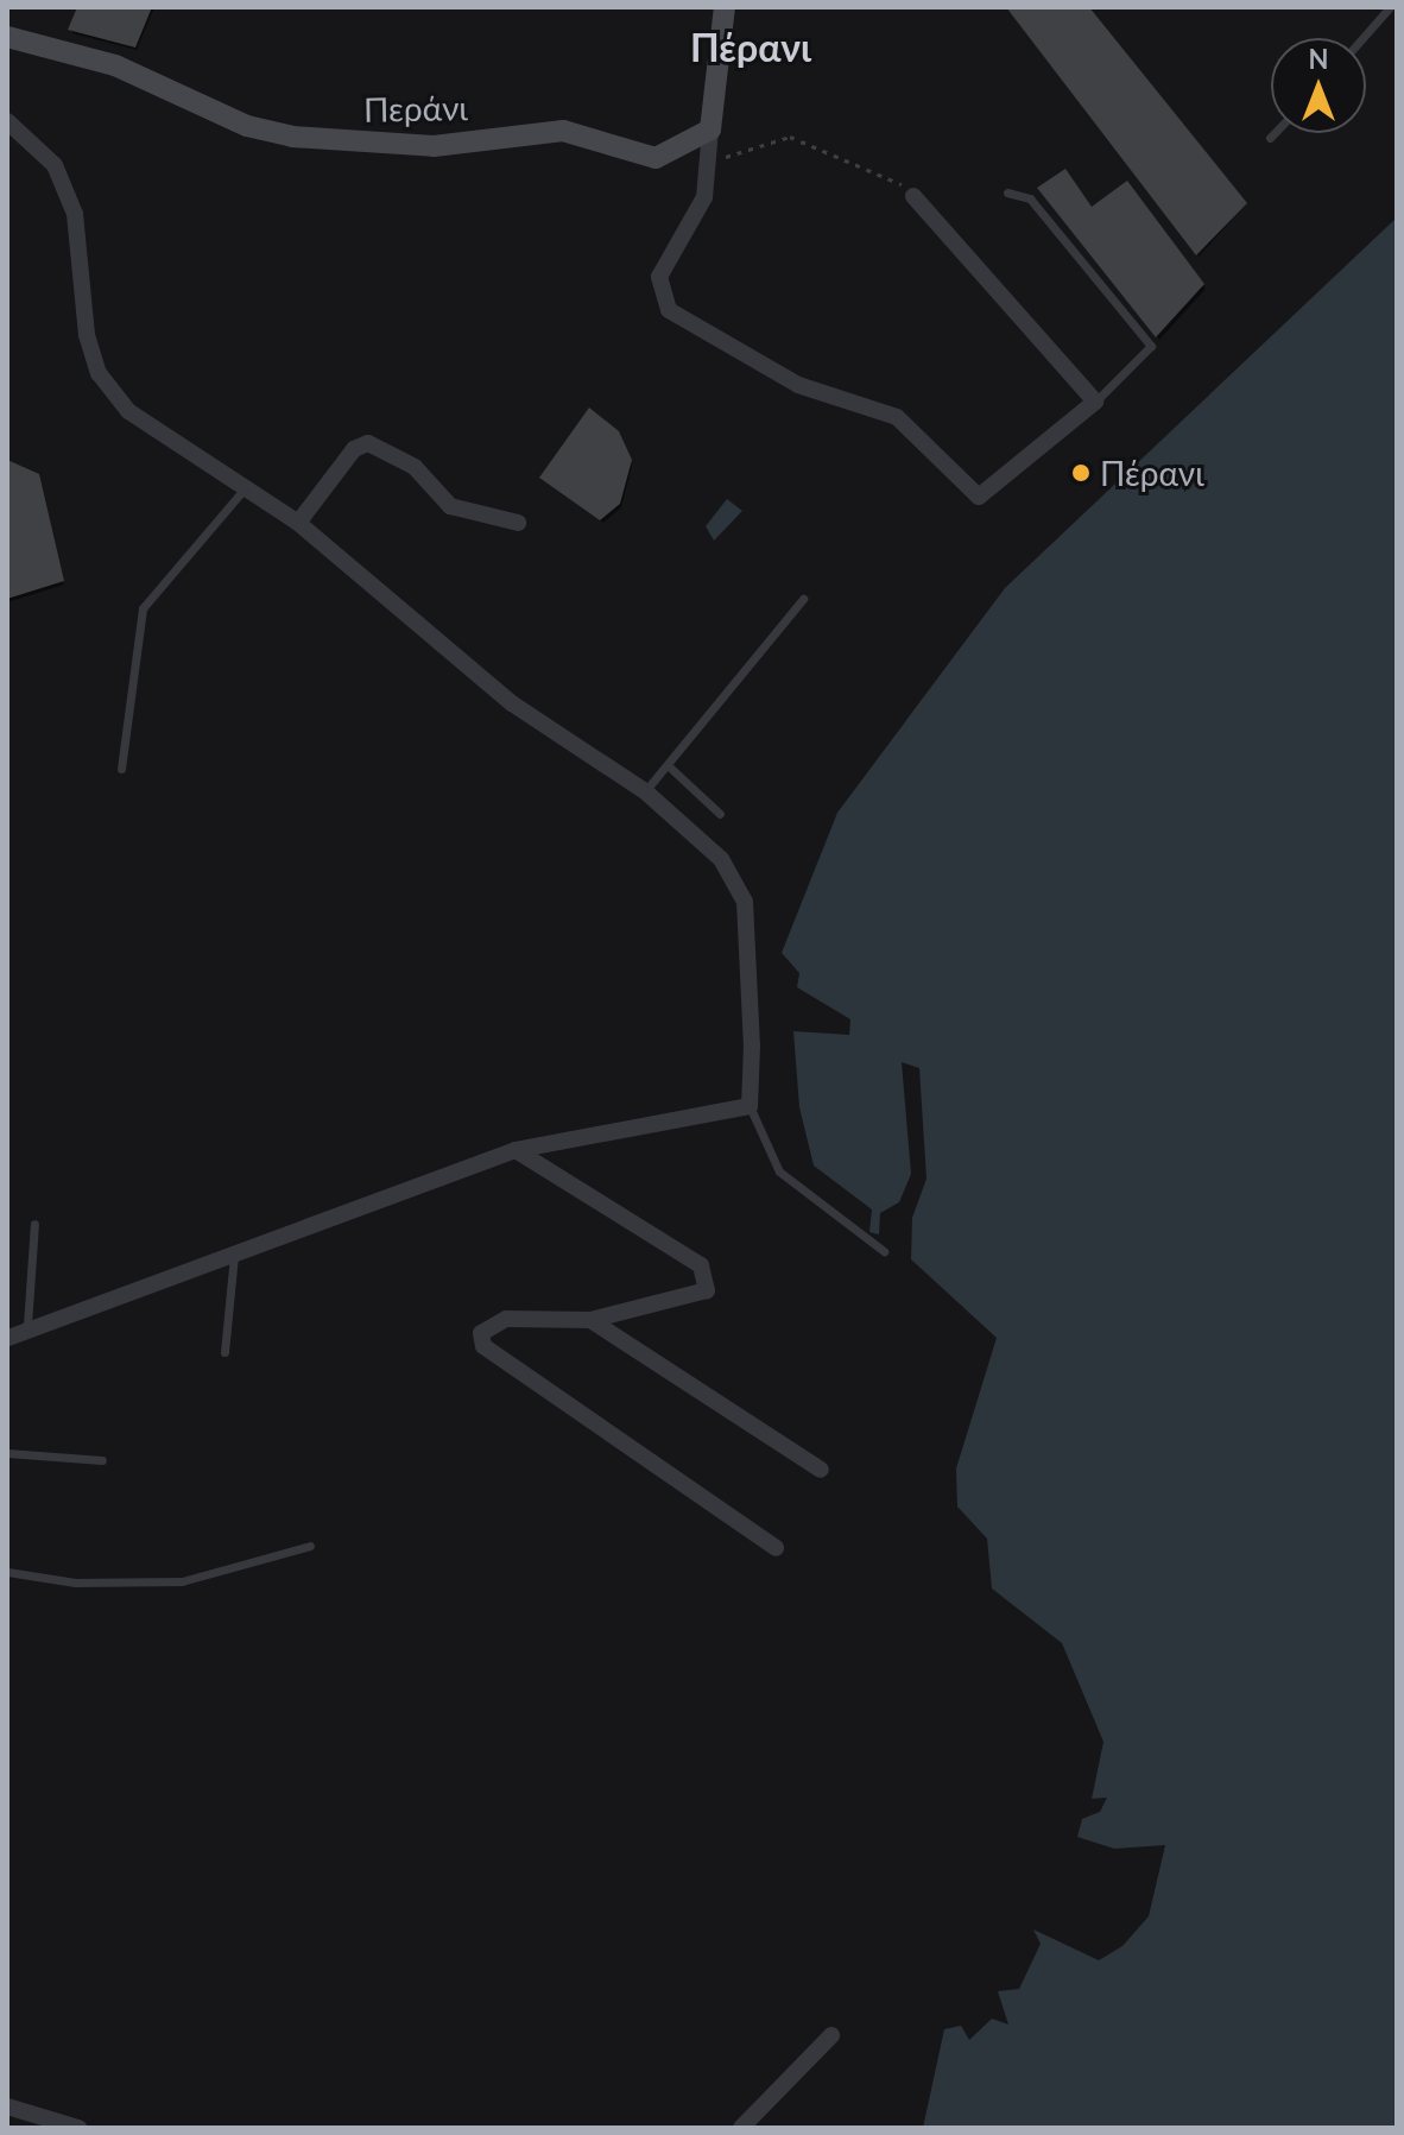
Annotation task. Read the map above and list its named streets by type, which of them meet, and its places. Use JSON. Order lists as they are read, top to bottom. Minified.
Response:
{"streets":{"street":["Περάνι"]},"districts":["Πέρανι"],"places":["Πέρανι"],"north":"top"}
